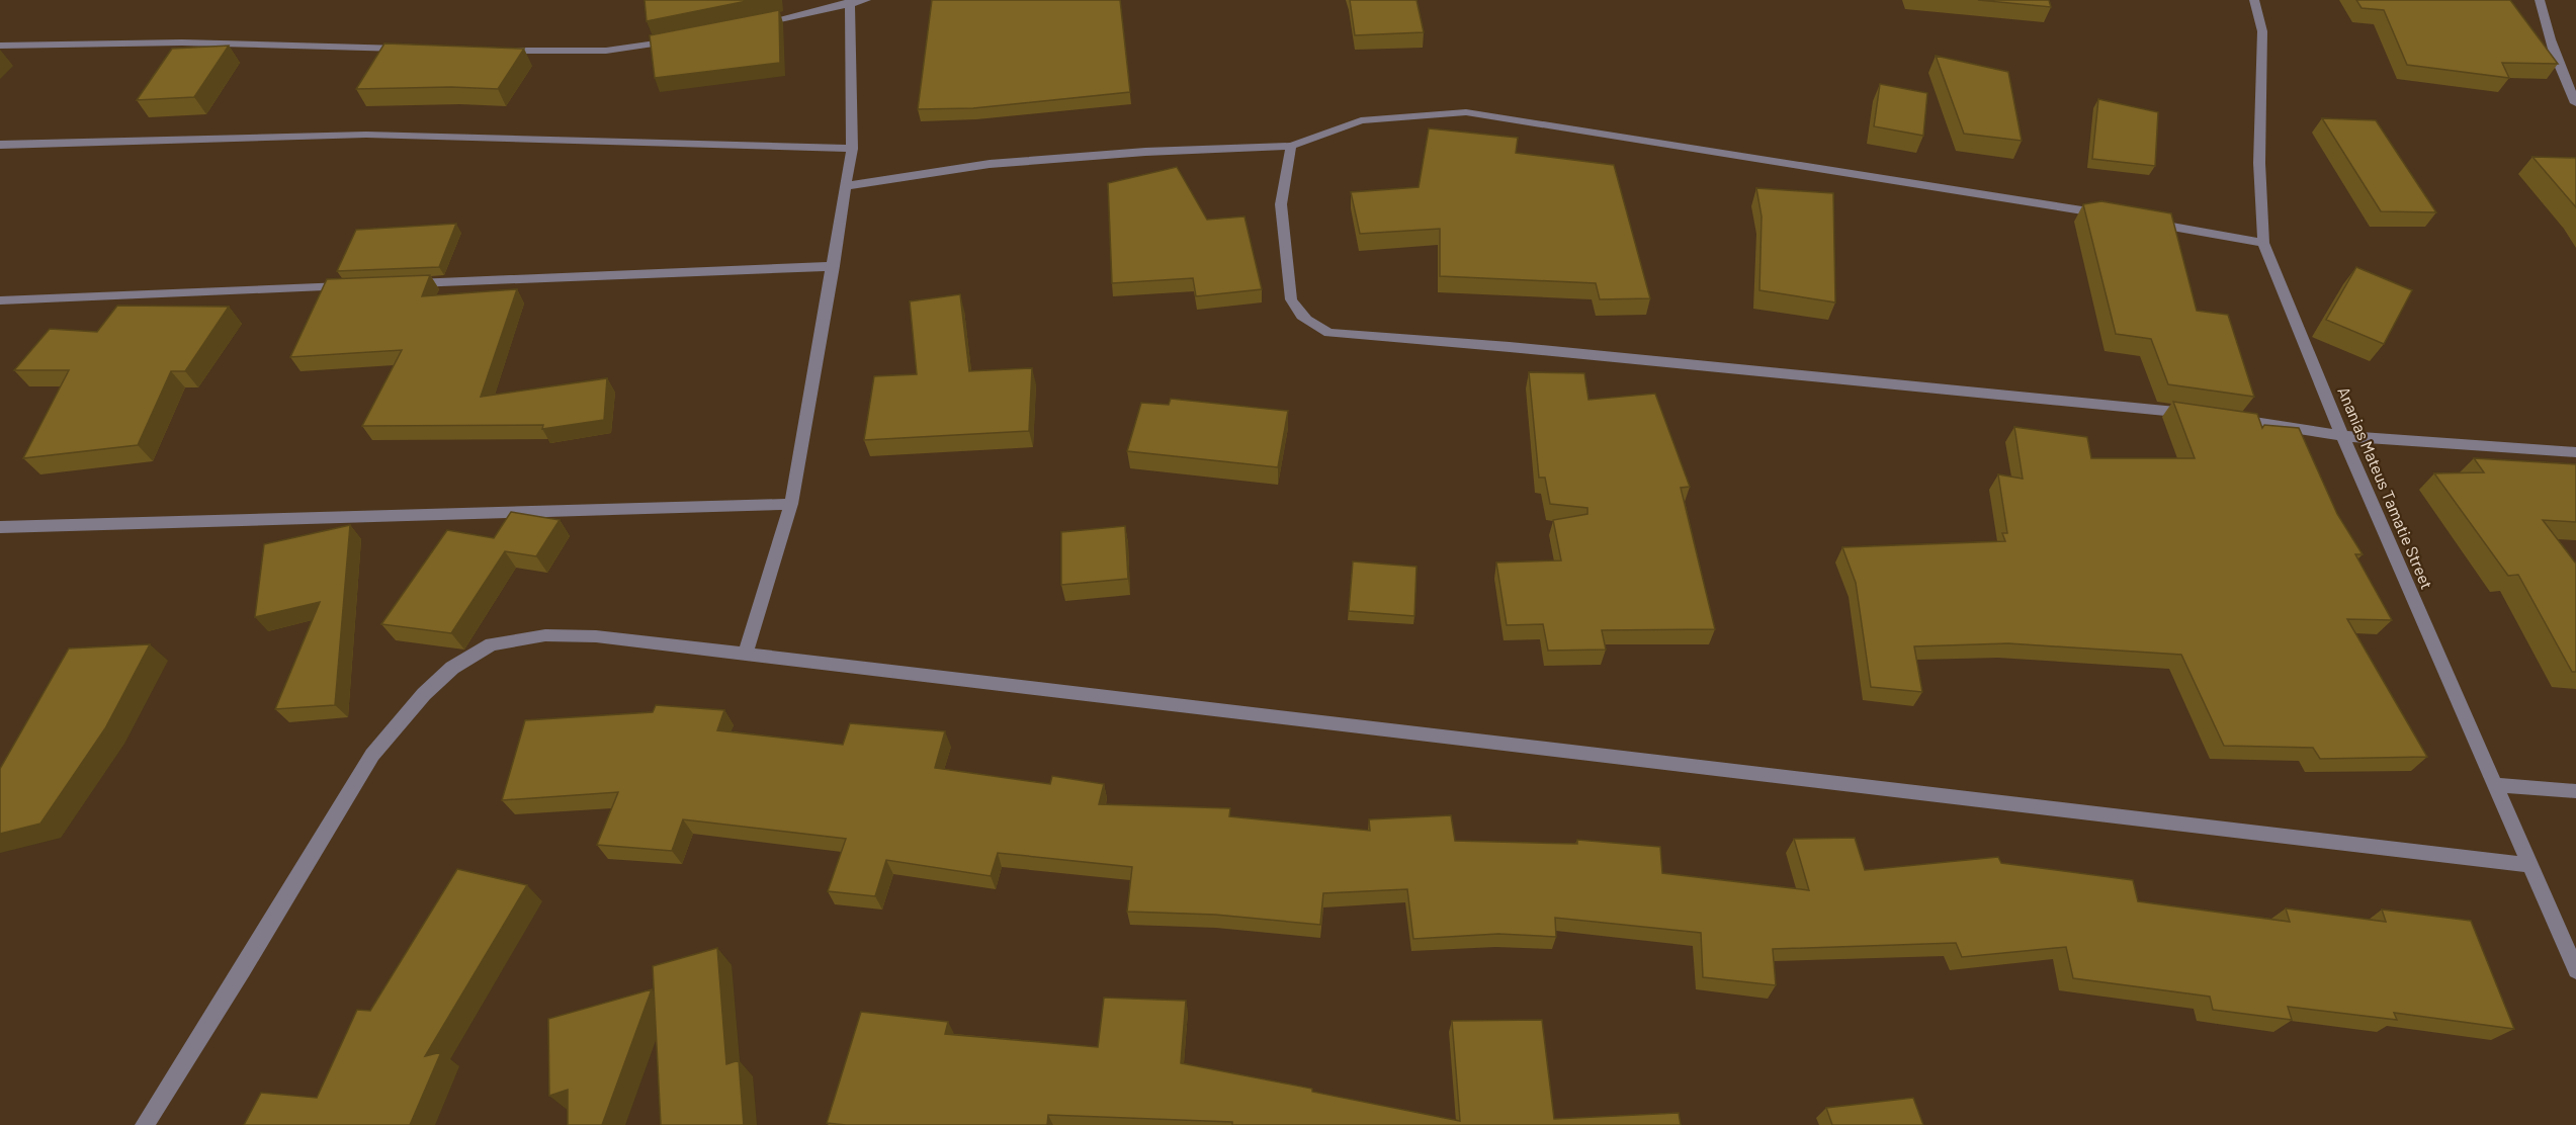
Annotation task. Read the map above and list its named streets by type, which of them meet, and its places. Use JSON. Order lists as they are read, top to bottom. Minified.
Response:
{"streets":{"street":["Ananias Mateus Tamatie Street"]}}
